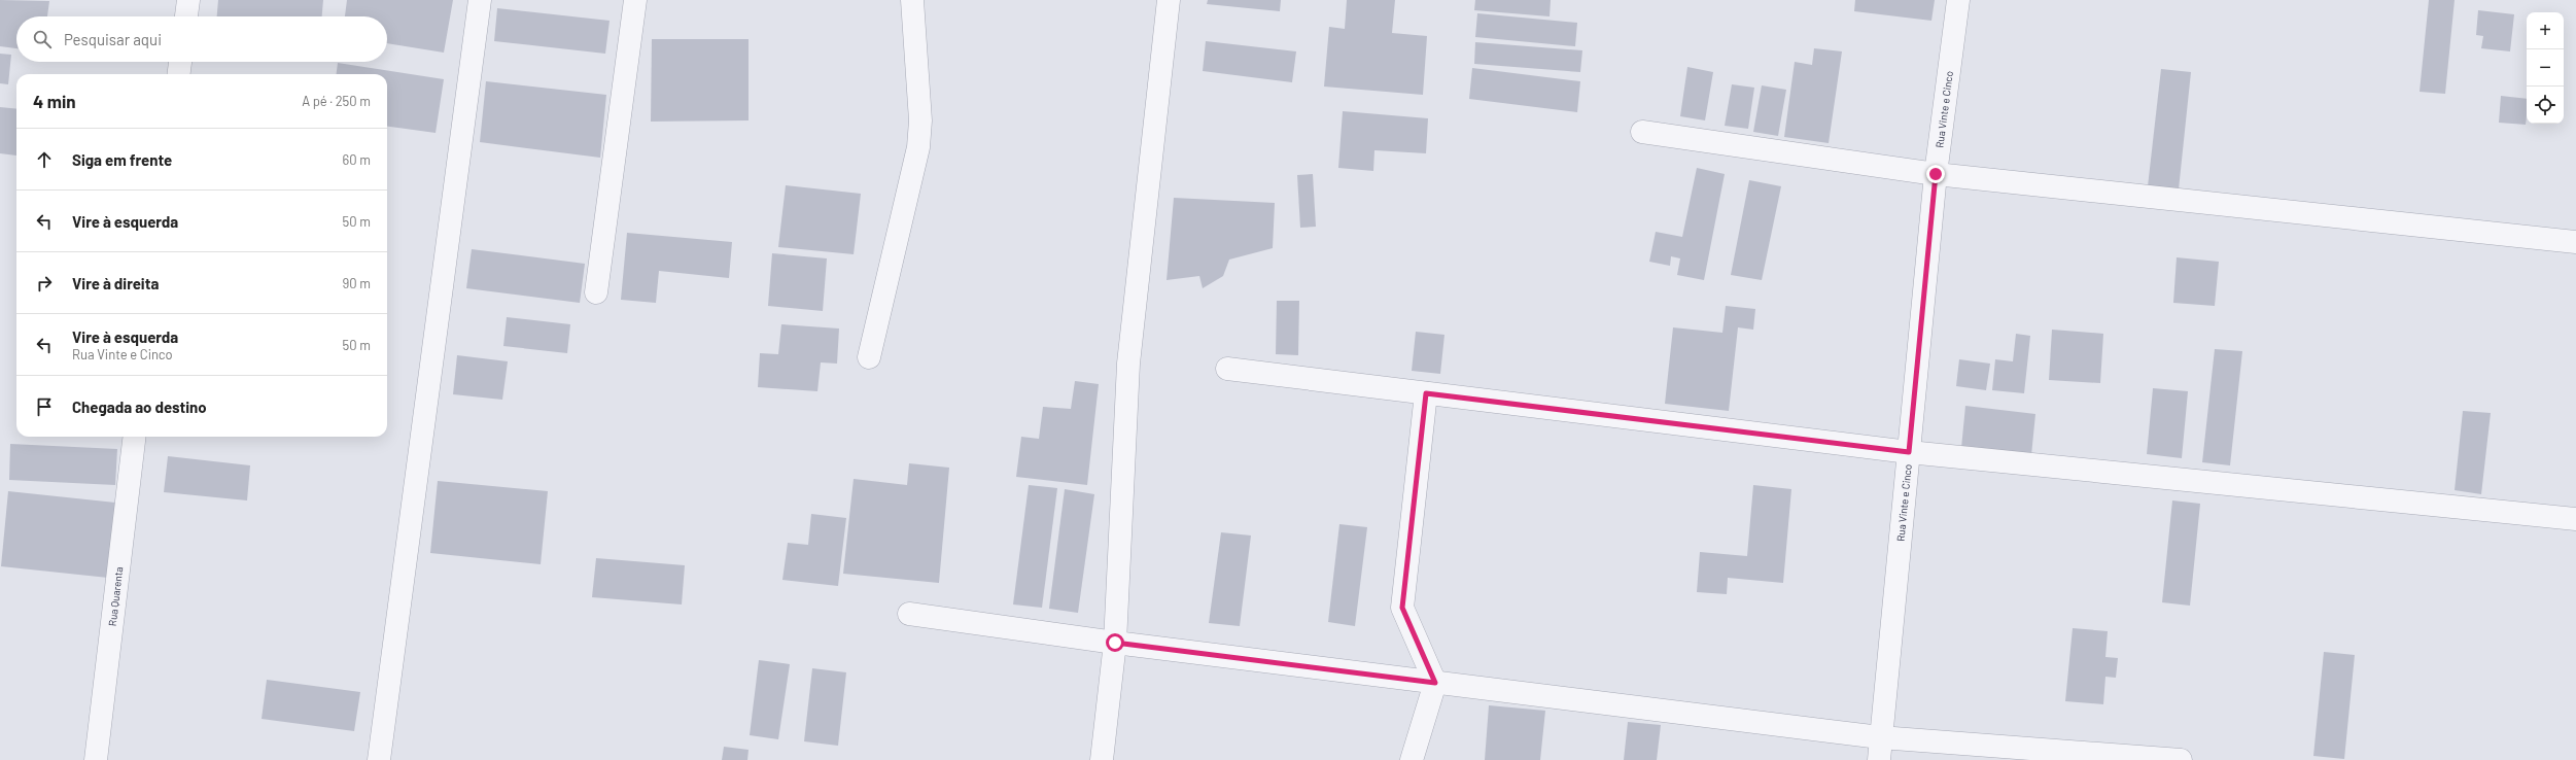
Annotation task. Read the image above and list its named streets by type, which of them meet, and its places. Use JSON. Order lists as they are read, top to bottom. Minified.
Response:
{"streets":{"street":["Rua Vinte e Cinco","Rua Quarenta"]},"page":{"map_buttons":["+","−"],"search":"Pesquisar aqui","heading":["4 min","A pé · 250 m"],"list":[["Siga em frente","60 m"],["Vire à esquerda","50 m"],["Vire à direita","90 m"],["Vire à esquerda","Rua Vinte e Cinco","50 m"],"Chegada ao destino"]}}
